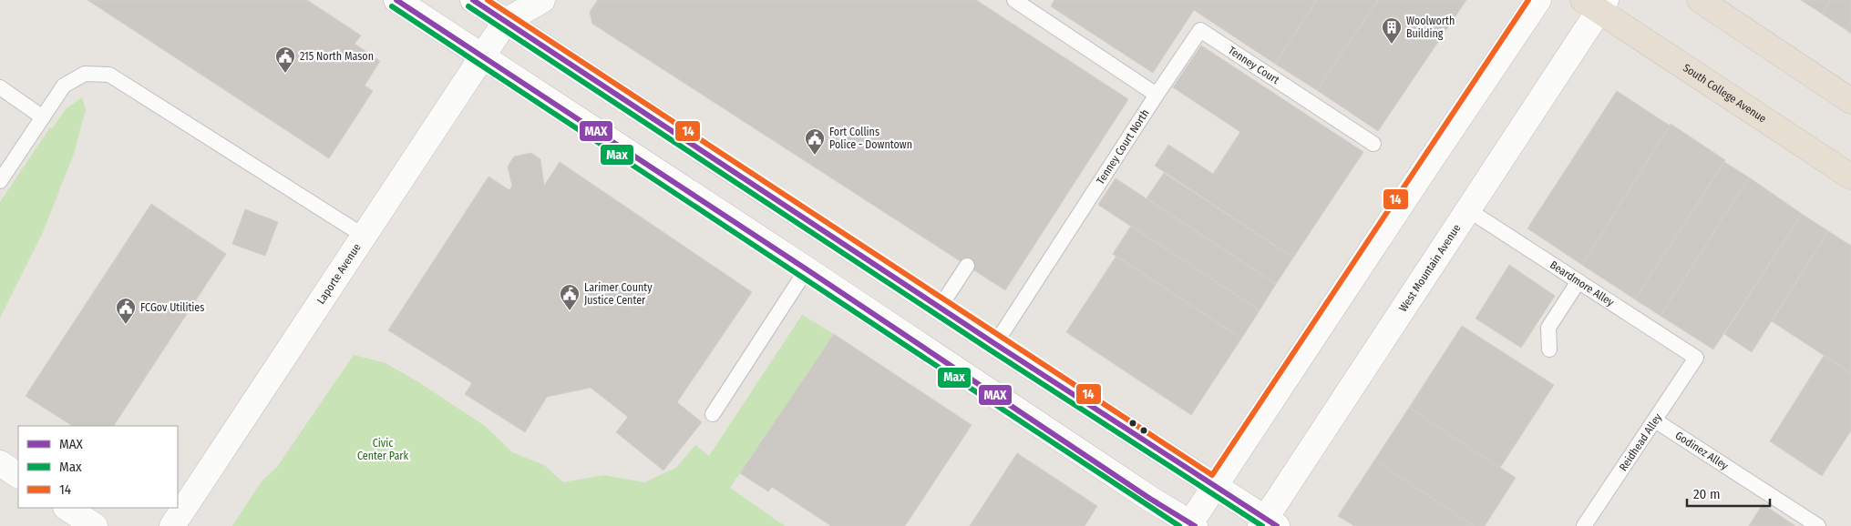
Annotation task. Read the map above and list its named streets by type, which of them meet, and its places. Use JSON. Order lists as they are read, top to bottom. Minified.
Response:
{"streets":{"highway":["South College Avenue"],"street":["West Mountain Avenue","Laporte Avenue"],"lane":["Tenney Court","Tenney Court North","Beardmore Alley","Reidhead Alley","Godinez Alley"]},"crossings":[["Tenney Court","Tenney Court North"],["South College Avenue","West Mountain Avenue"],["West Mountain Avenue","Beardmore Alley"],["Beardmore Alley","Reidhead Alley"],["Reidhead Alley","Godinez Alley"]],"parks":["Civic Center Park"],"places":{"building":["Woolworth Building"],"public building":["215 North Mason","Fort Collins Police - Downtown","Larimer County Justice Center","FCGov Utilities"]},"lines":["transit line MAX","transit line 14","transit line Max"],"legend":["MAX","Max","14"],"scale_bar":"20 m"}
